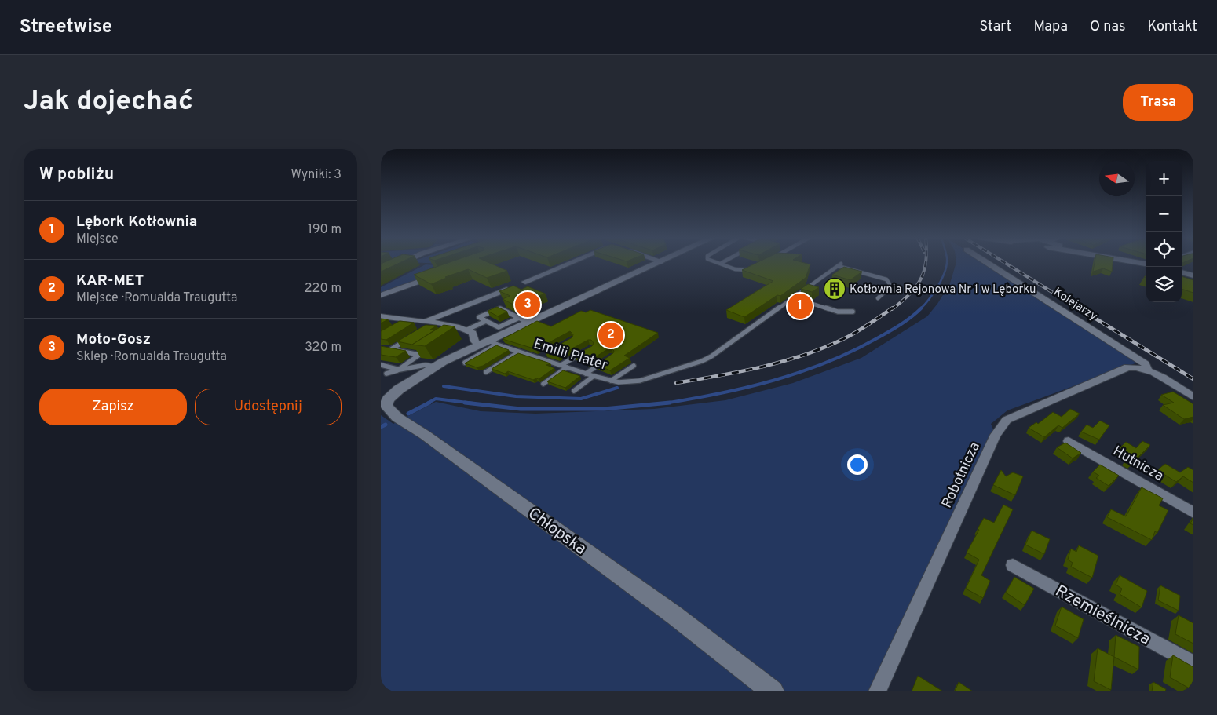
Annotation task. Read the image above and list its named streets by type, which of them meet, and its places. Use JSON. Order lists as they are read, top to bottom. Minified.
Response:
{"streets":{"street":["Kolejarzy","Hutnicza","Robotnicza","Chłopska","Rzemieślnicza"],"lane":["Emilii Plater"]},"crossings":[["Kolejarzy","Robotnicza"],["Emilii Plater","Chłopska"]],"places":{"building":["Kotłownia Rejonowa Nr 1 w Lęborku"]},"north":"left","page":{"header":"Streetwise","nav":["Start","Mapa","O nas","Kontakt"],"buttons":["Trasa",["Zapisz","Udostępnij"]],"title":"Jak dojechać","heading":["W pobliżu","Wyniki: 3"],"map_buttons":["+","−"],"list":[{"mark":"1","name":"Lębork Kotłownia","note":"Miejsce","value":"190 m"},{"mark":"2","name":"KAR-MET","note":"Miejsce · Romualda Traugutta","value":"220 m"},{"mark":"3","name":"Moto-Gosz","note":"Sklep · Romualda Traugutta","value":"320 m"}],"pins":["3","1","2"]}}
